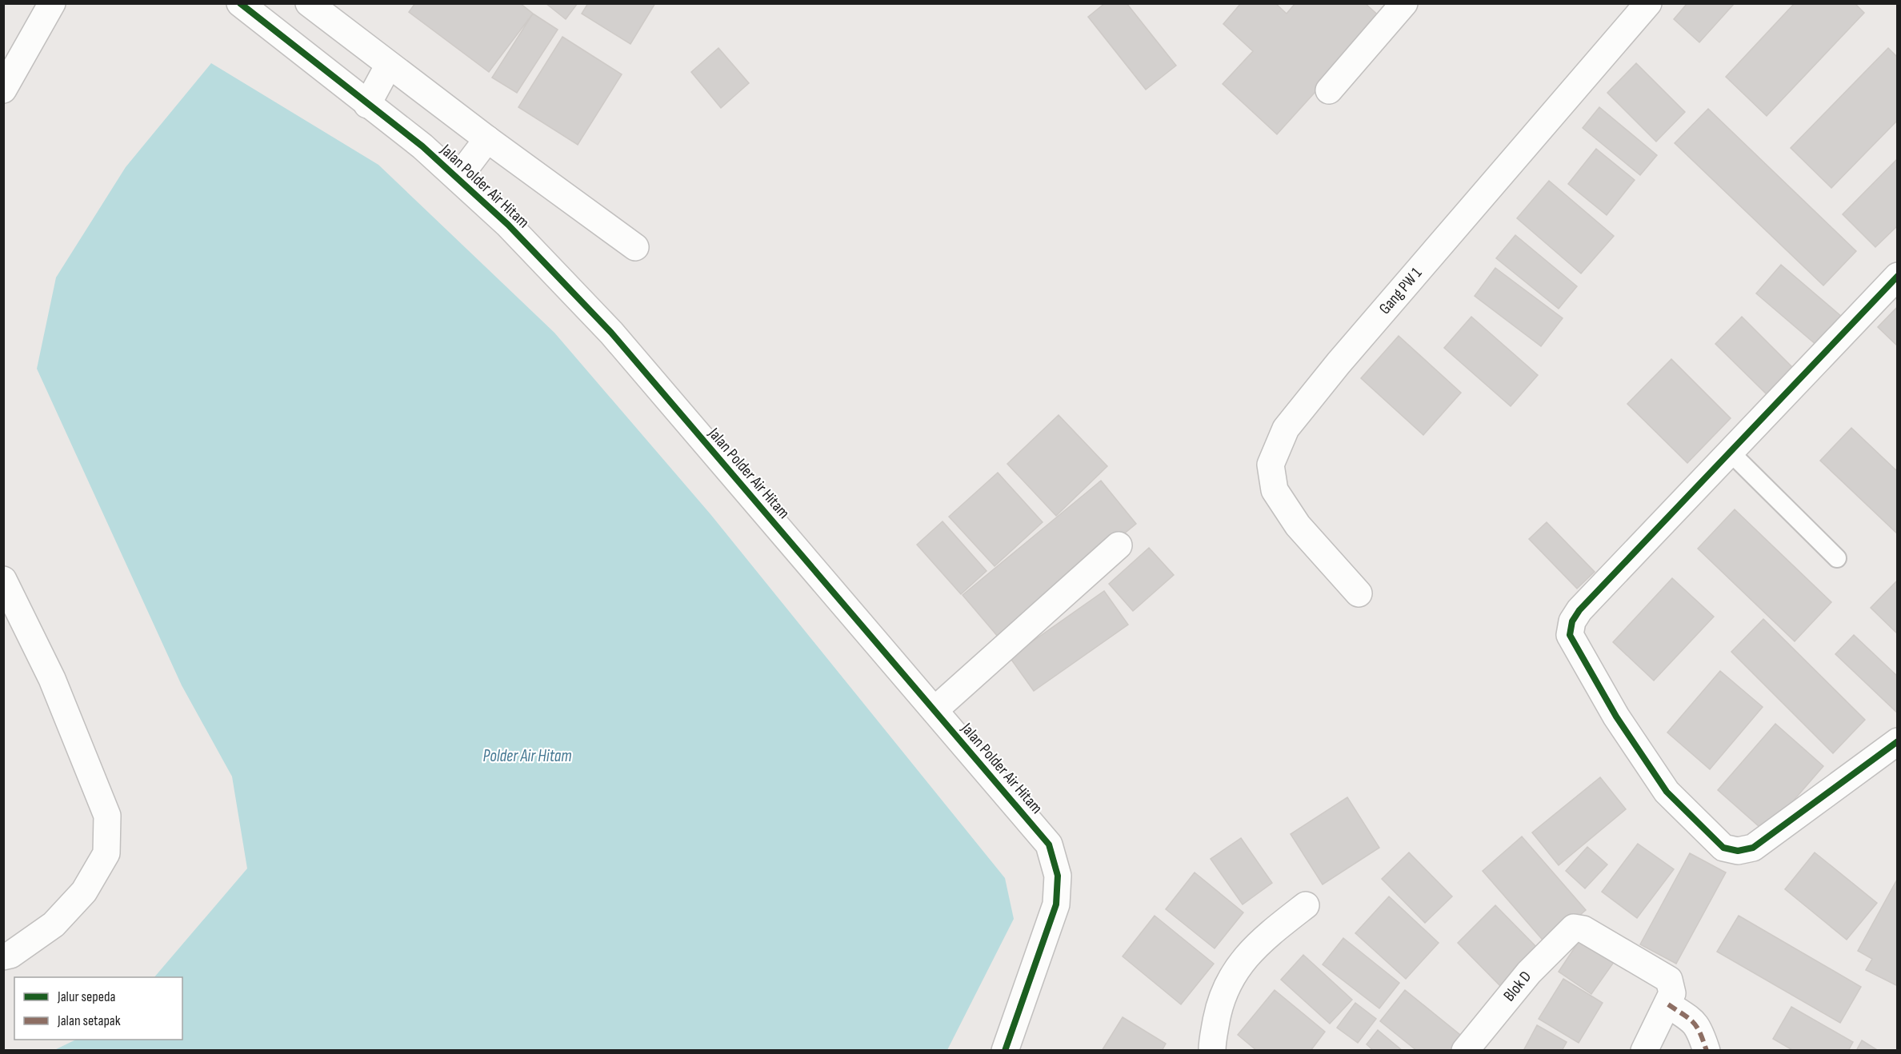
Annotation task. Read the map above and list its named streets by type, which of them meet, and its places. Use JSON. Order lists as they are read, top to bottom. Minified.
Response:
{"streets":{"street":["Jalan Polder Air Hitam","Gang PW 1","Blok D"]},"water":["Polder Air Hitam"],"legend":["Jalur sepeda","Jalan setapak"]}
